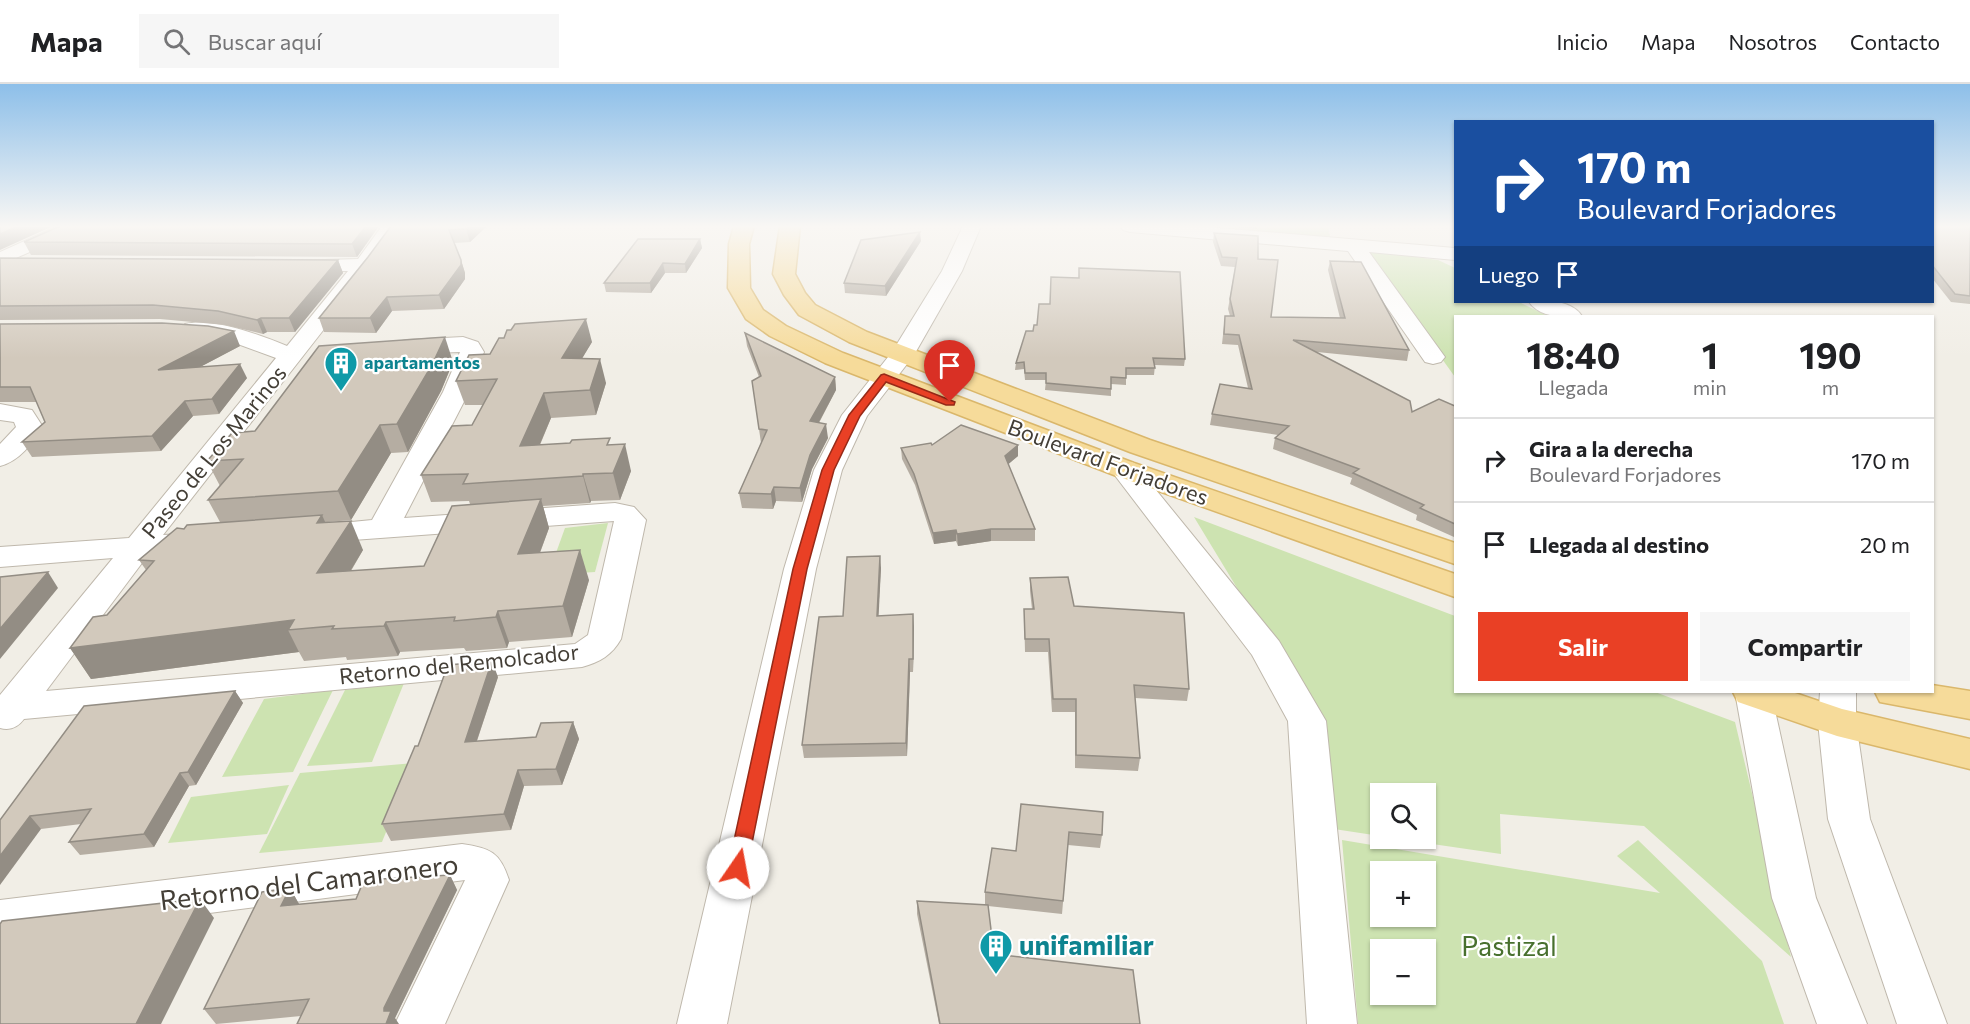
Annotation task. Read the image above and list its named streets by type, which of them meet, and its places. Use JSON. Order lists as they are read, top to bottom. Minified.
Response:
{"streets":{"main road":["Boulevard Forjadores"],"street":["Paseo de Los Marinos","Retorno del Remolcador","Retorno del Camaronero"]},"crossings":[["Paseo de Los Marinos","Retorno del Remolcador"]],"parks":["Pastizal"],"places":{"building":["apartamentos","unifamiliar"]},"page":{"header":"Mapa","search":"Buscar aquí","nav":["Inicio","Mapa","Nosotros","Contacto"],"turn":["170 m","Boulevard Forjadores"],"then":"Luego","eta":["18:40","Llegada","1","min","190","m"],"list":[{"name":"Gira a la derecha","note":"Boulevard Forjadores","value":"170 m"},{"name":"Llegada al destino","value":"20 m"}],"buttons":["Salir","Compartir"],"map_buttons":["+","−"]}}
